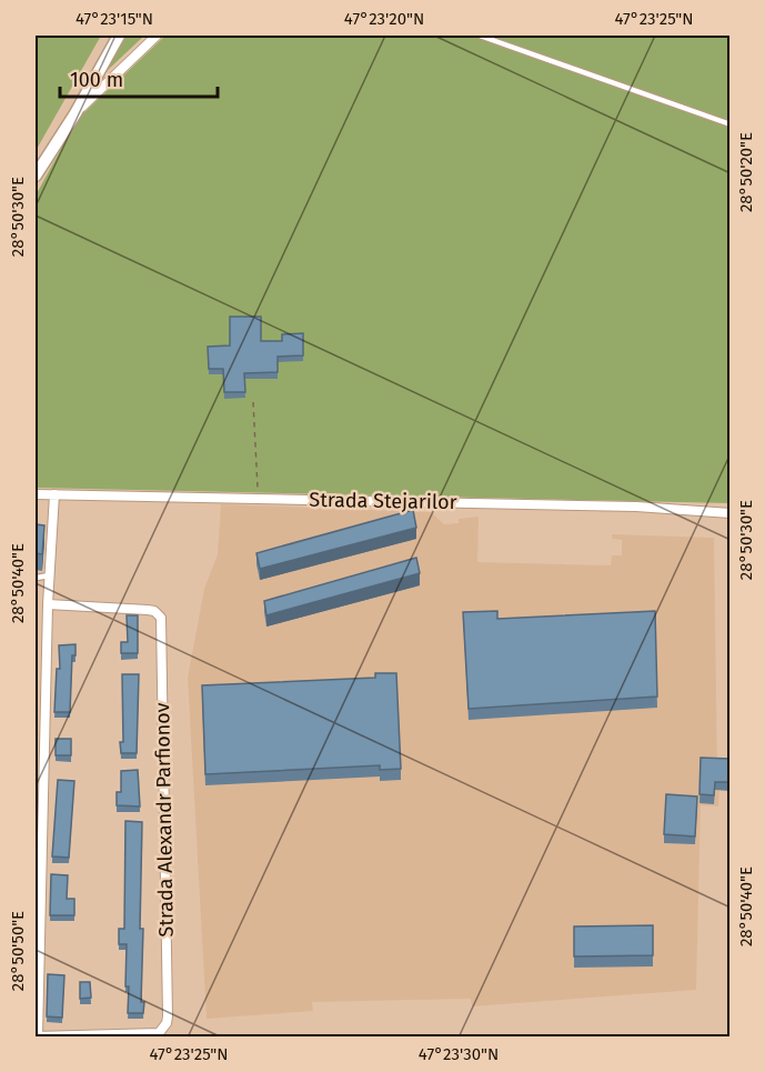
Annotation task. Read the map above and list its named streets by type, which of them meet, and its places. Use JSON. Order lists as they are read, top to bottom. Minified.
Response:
{"streets":{"street":["Strada Stejarilor","Strada Alexandr Parfionov"]},"scale_bar":"100 m","coordinates":["47°23'15\"N","47°23'20\"N","47°23'25\"N","28°50'20\"E","28°50'30\"E","28°50'40\"E","28°50'50\"E","47°23'30\"N"]}
